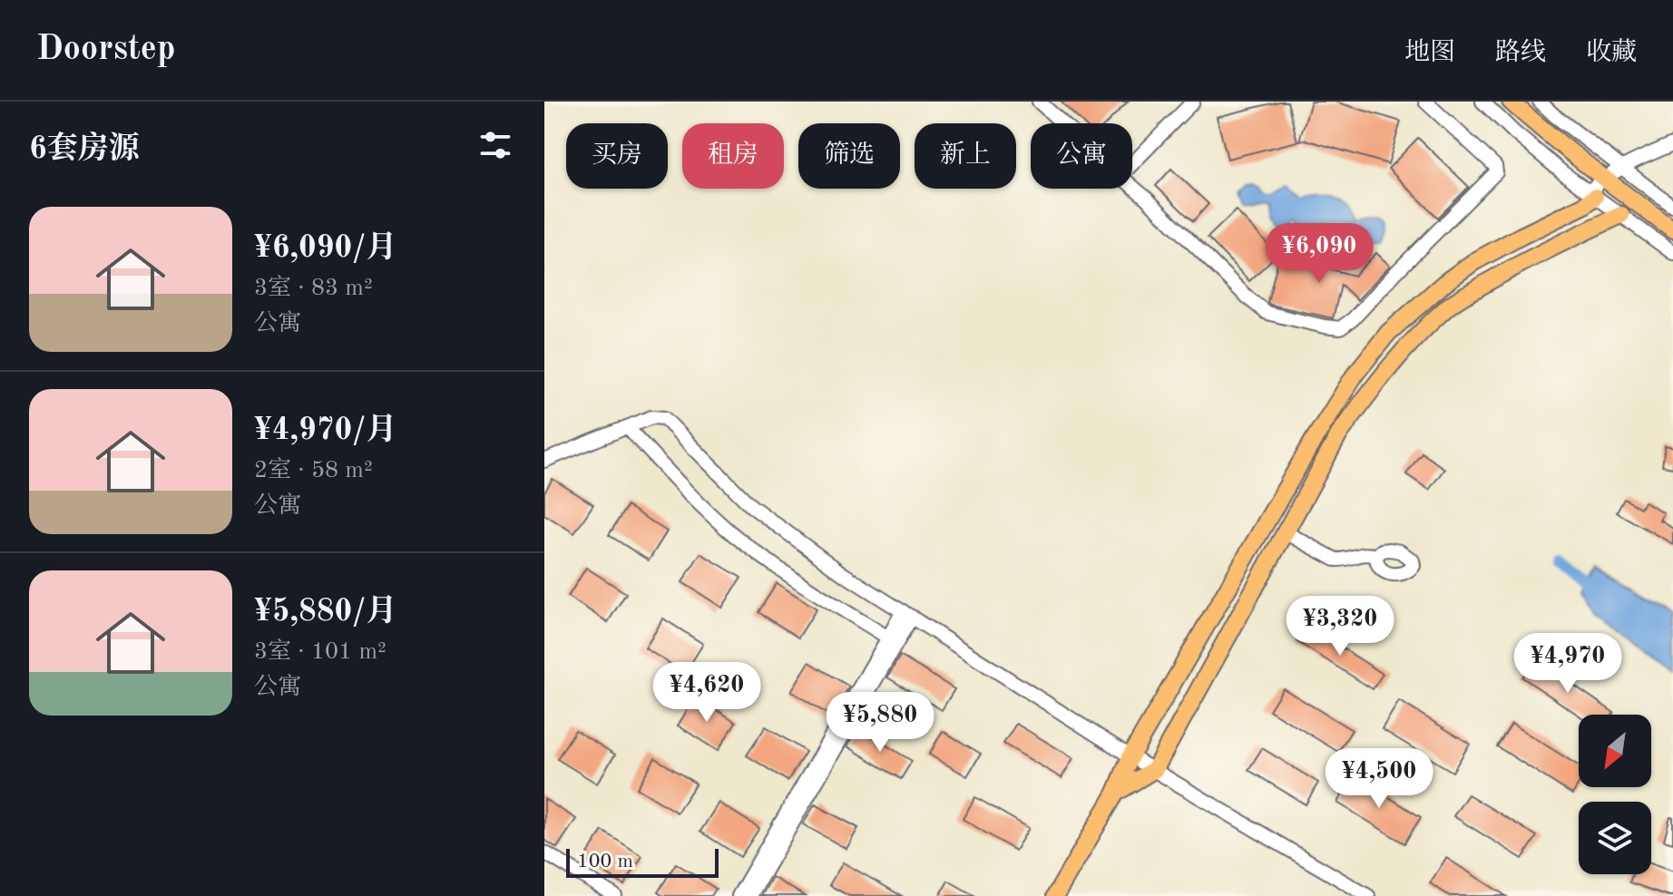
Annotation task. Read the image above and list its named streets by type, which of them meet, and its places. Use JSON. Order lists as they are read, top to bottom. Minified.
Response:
{"scale_bar":"100 m","north":"bottom left","page":{"header":"Doorstep","nav":["地图","路线","收藏"],"heading":"6套房源","chip":["买房","租房","筛选","新上","公寓"],"list":[{"name":"¥6,090/月","note":"3室 · 83 m² · 公寓"},{"name":"¥4,970/月","note":"2室 · 58 m² · 公寓"},{"name":"¥5,880/月","note":"3室 · 101 m² · 公寓"}],"price":["¥6,090","¥3,320","¥4,970","¥4,620","¥5,880","¥4,500"],"scale":"100 m"}}
